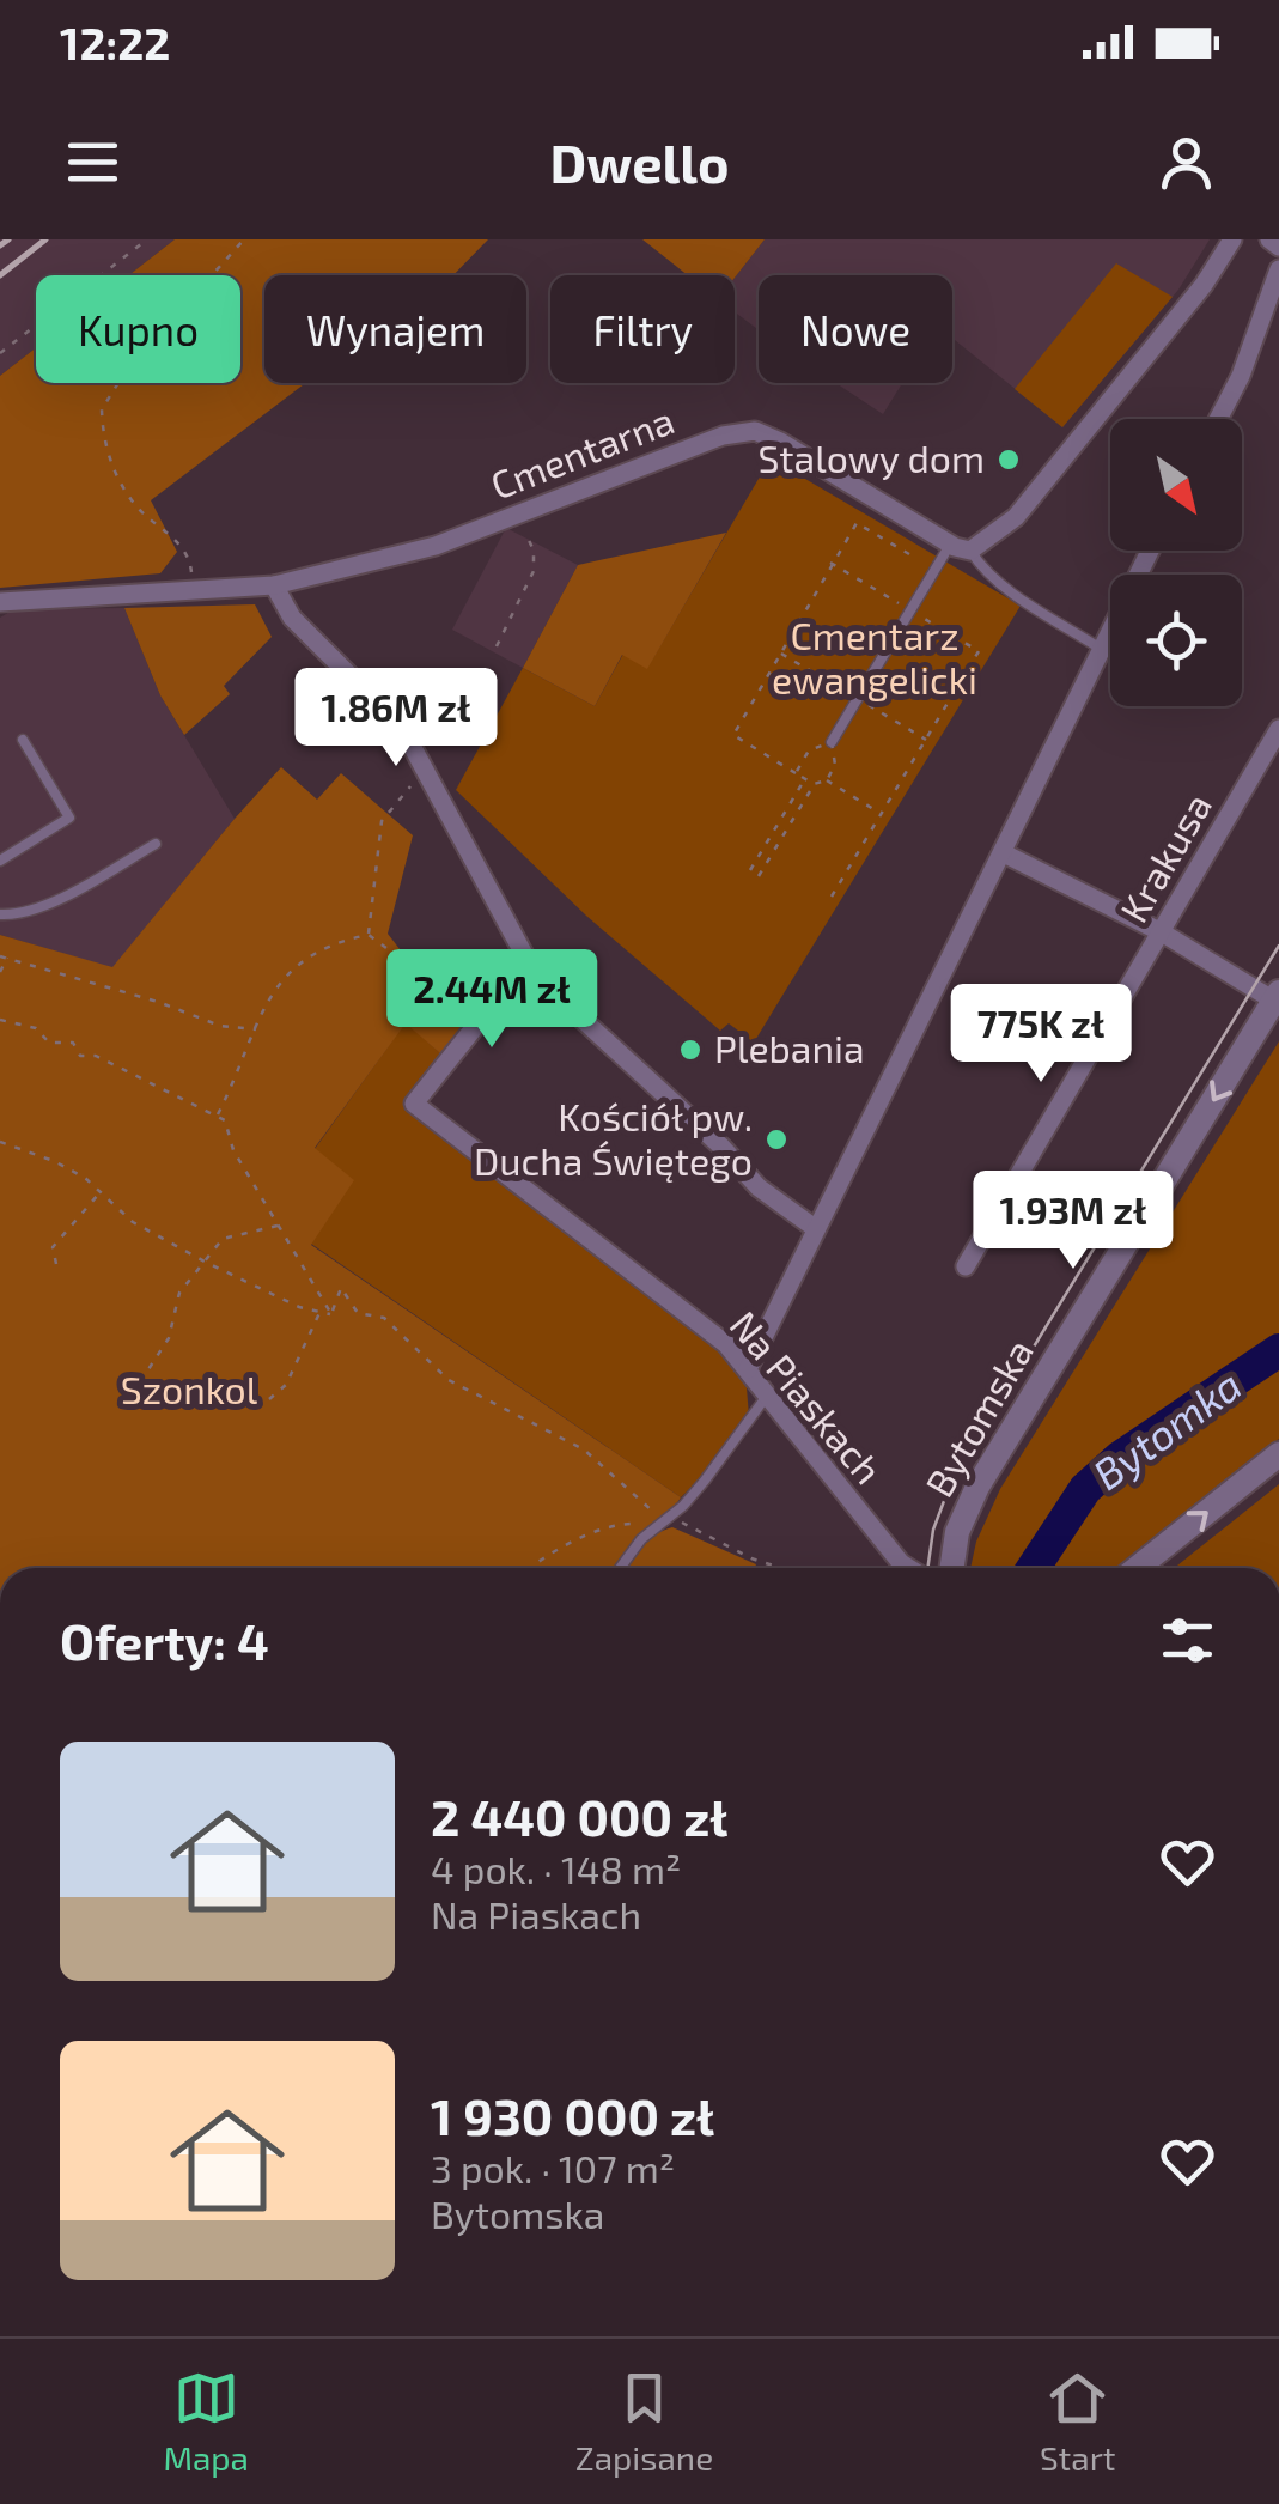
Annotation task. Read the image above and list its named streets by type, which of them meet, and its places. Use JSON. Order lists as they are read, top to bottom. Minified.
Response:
{"streets":{"street":["Cmentarna","Krakusa","Na Piaskach","Bytomska"]},"one_way":["Bytomska"],"water":["Bytomka"],"parks":["Cmentarz ewangelicki","Szonkol"],"places":["Stalowy dom","Plebania","Kościół pw. Ducha Świętego"],"north":"bottom right","page":{"status":"12:22","header":"Dwello","chip":["Kupno","Wynajem","Filtry","Nowe"],"price":["1.86M zł","2.44M zł","775K zł","1.93M zł"],"heading":"Oferty: 4","list":[{"name":"2 440 000 zł","note":"4 pok. · 148 m² · Na Piaskach"},{"name":"1 930 000 zł","note":"3 pok. · 107 m² · Bytomska"}],"tabs":["Mapa","Zapisane","Start"]}}
